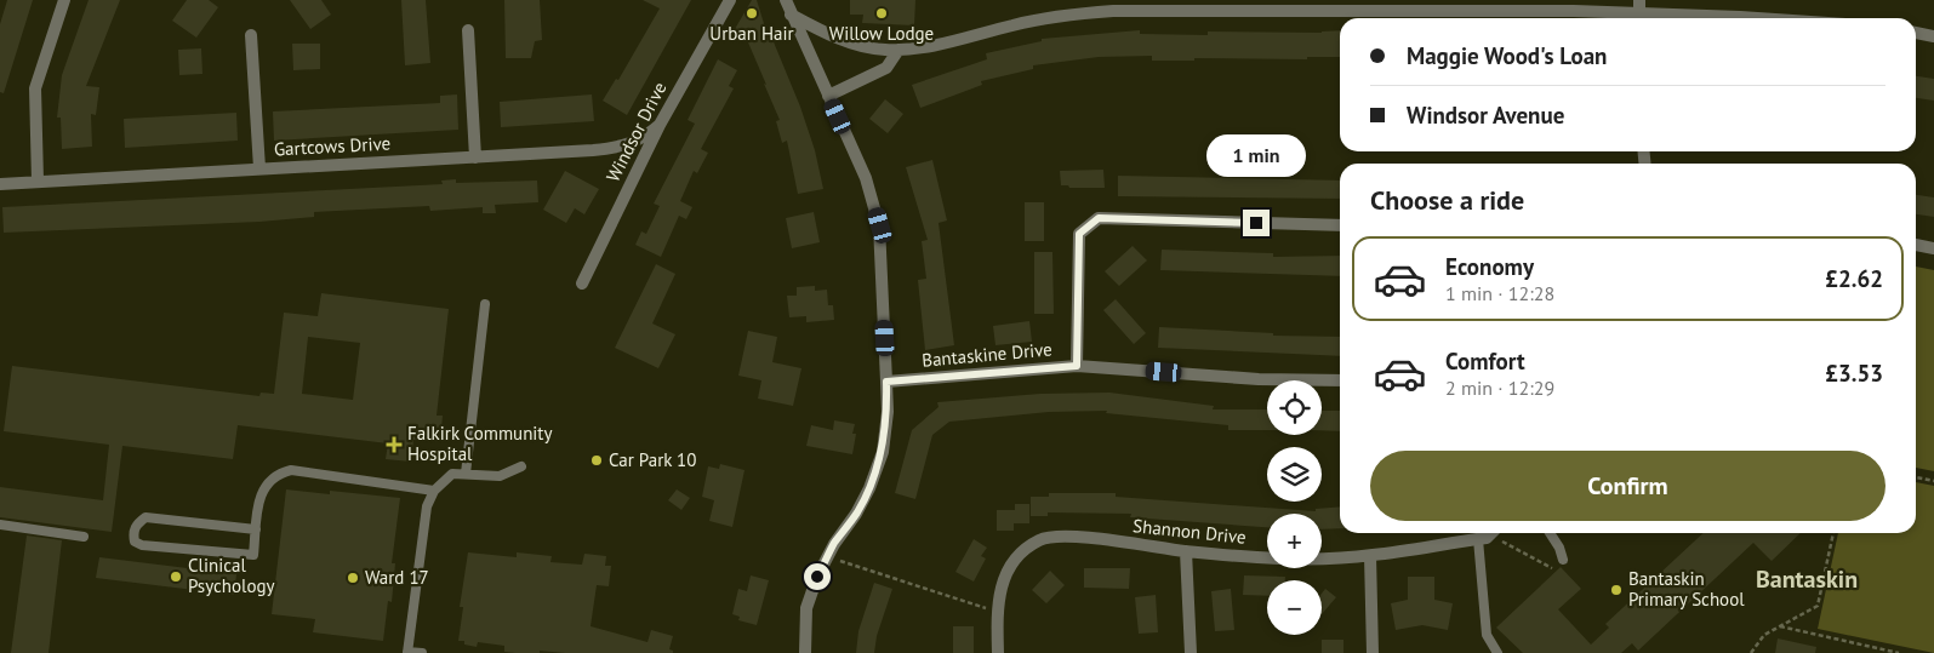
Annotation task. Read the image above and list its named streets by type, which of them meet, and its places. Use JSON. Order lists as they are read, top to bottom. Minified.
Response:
{"streets":{"street":["Windsor Drive","Gartcows Drive","Bantaskine Drive","Shannon Drive"]},"crossings":[["Windsor Drive","Gartcows Drive"]],"districts":["Bantaskin"],"places":{"other":["Urban Hair","Willow Lodge","Car Park 10","Clinical Psychology","Ward 17","Bantaskin Primary School"],"health":["Falkirk Community Hospital"]},"page":{"banner":["Maggie Wood's Loan","Windsor Avenue"],"bubble":"1 min","heading":"Choose a ride","list":[{"name":"Economy","note":"1 min · 12:28","value":"£2.62"},{"name":"Comfort","note":"2 min · 12:29","value":"£3.53"}],"map_buttons":["+","−"],"buttons":"Confirm"}}
